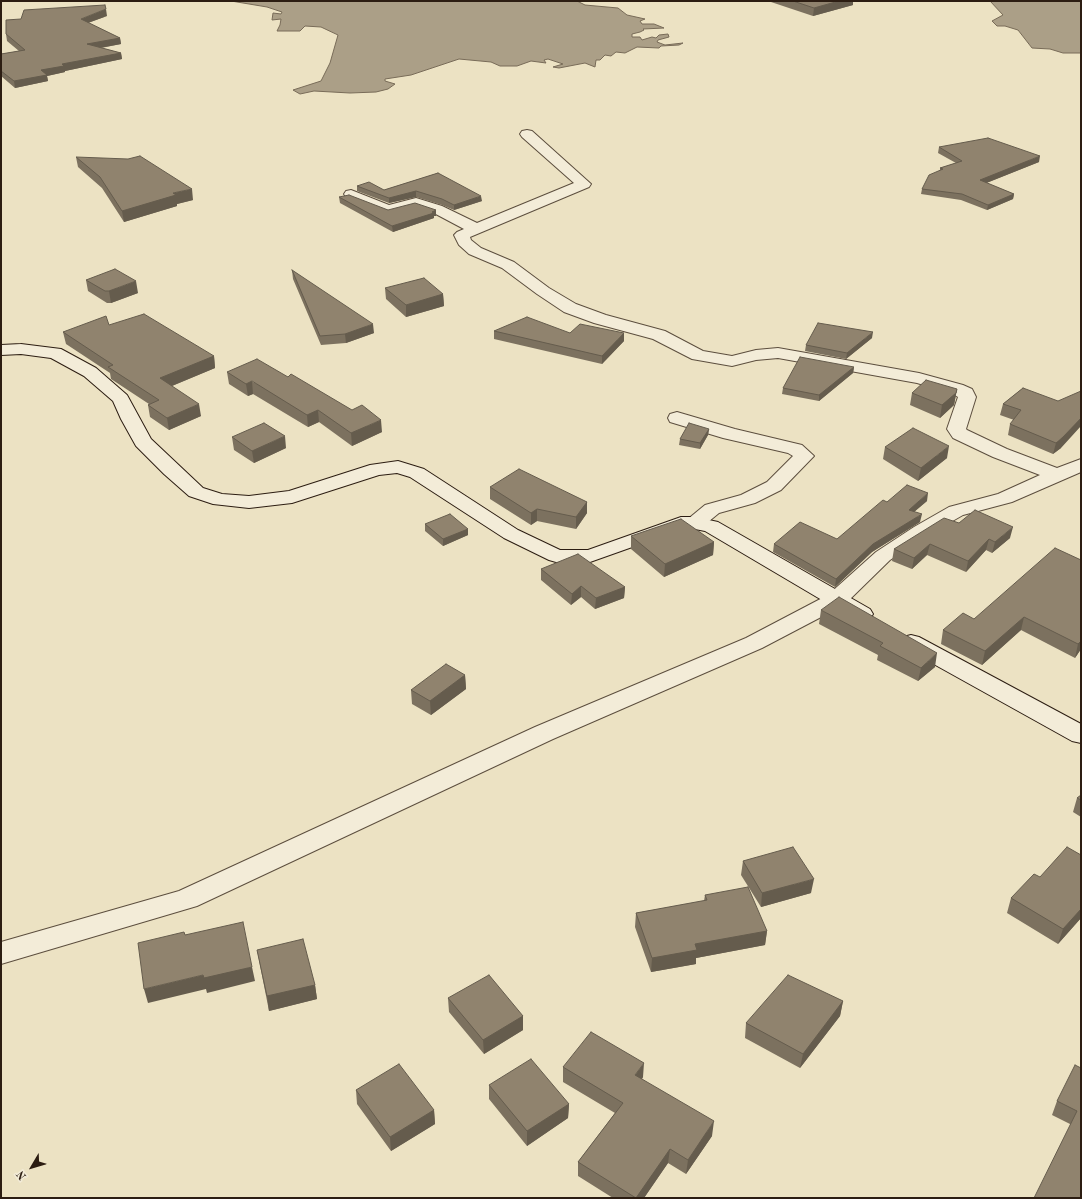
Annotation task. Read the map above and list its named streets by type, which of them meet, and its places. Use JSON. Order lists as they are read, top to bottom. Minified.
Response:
{"north":"bottom left"}
